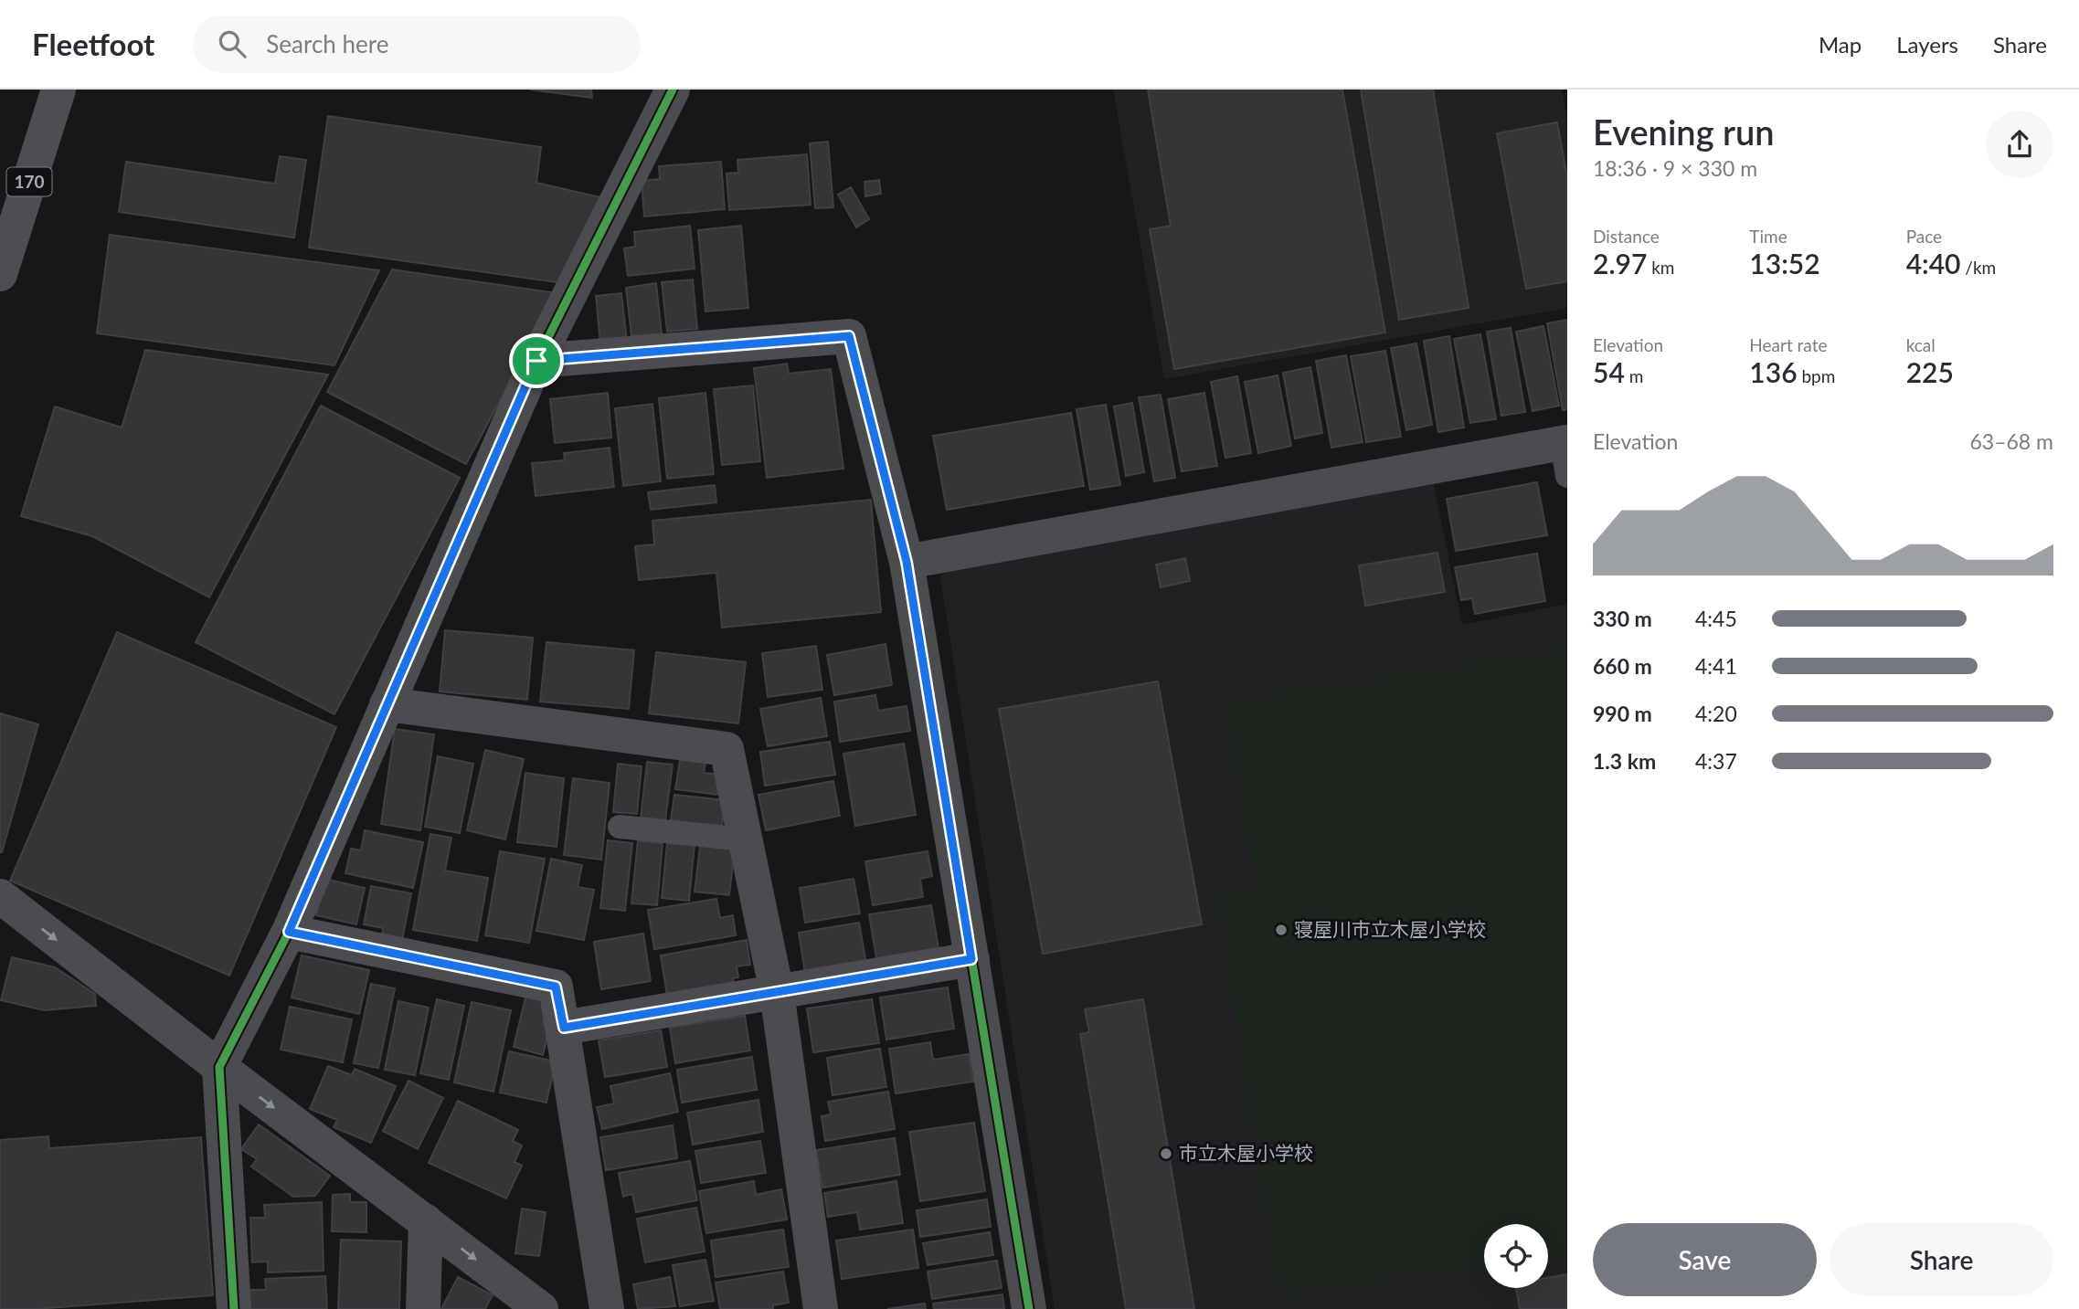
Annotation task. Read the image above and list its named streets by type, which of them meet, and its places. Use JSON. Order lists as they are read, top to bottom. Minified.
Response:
{"streets":{"highway":["170"]},"places":["寝屋川市立木屋小学校","市立木屋小学校"],"page":{"header":"Fleetfoot","search":"Search here","nav":["Map","Layers","Share"],"heading":["Evening run","18:36 · 9 × 330 m"],"stats":[["Distance","2.97 km"],["Time","13:52"],["Pace","4:40 /km"],["Elevation","54 m"],["Heart rate","136 bpm"],["kcal","225"]],"chart":["Elevation","63–68 m"],"list":[{"name":"330 m","note":"4:45"},{"name":"660 m","note":"4:41"},{"name":"990 m","note":"4:20"},{"name":"1.3 km","note":"4:37"}],"buttons":["Save","Share"]}}
